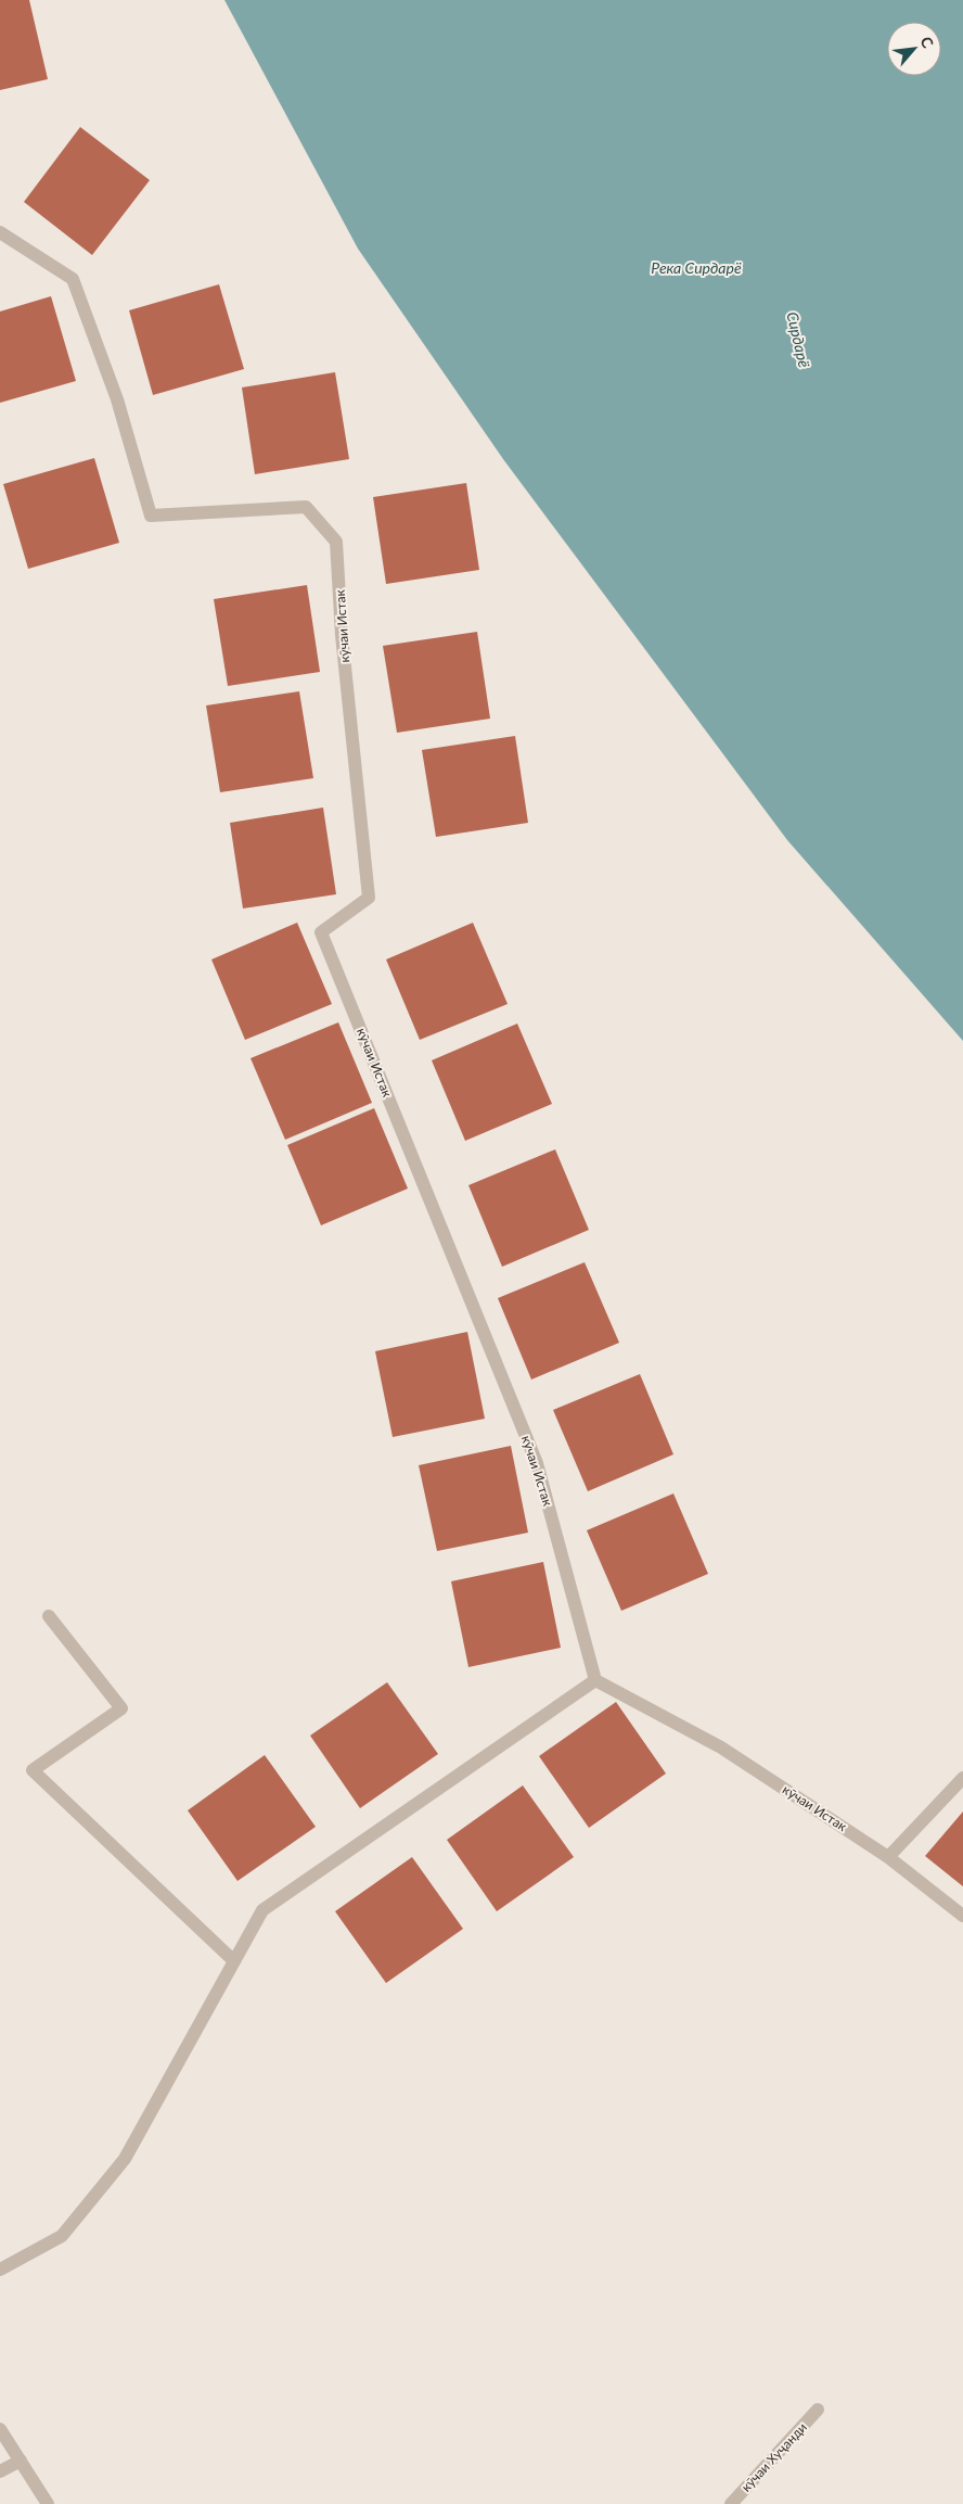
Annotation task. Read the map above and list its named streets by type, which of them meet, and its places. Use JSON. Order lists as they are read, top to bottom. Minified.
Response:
{"streets":{"street":["кӯчаи Истак","кӯчаи Хуҷанди"]},"water":["Река Сирдарё","Сирдарё"],"north":"top right"}
